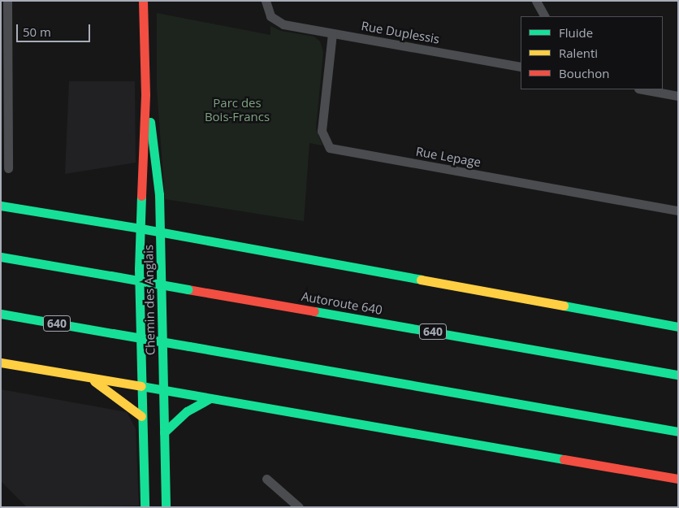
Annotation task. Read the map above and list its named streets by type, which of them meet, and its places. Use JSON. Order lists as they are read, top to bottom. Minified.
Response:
{"streets":{"main road":["Chemin des Anglais","Autoroute 640","640"],"street":["Rue Duplessis","Rue Lepage"]},"crossings":[["Rue Duplessis","Rue Lepage"]],"parks":["Parc des Bois-Francs"],"legend":["Fluide","Ralenti","Bouchon"],"scale_bar":"50 m"}
